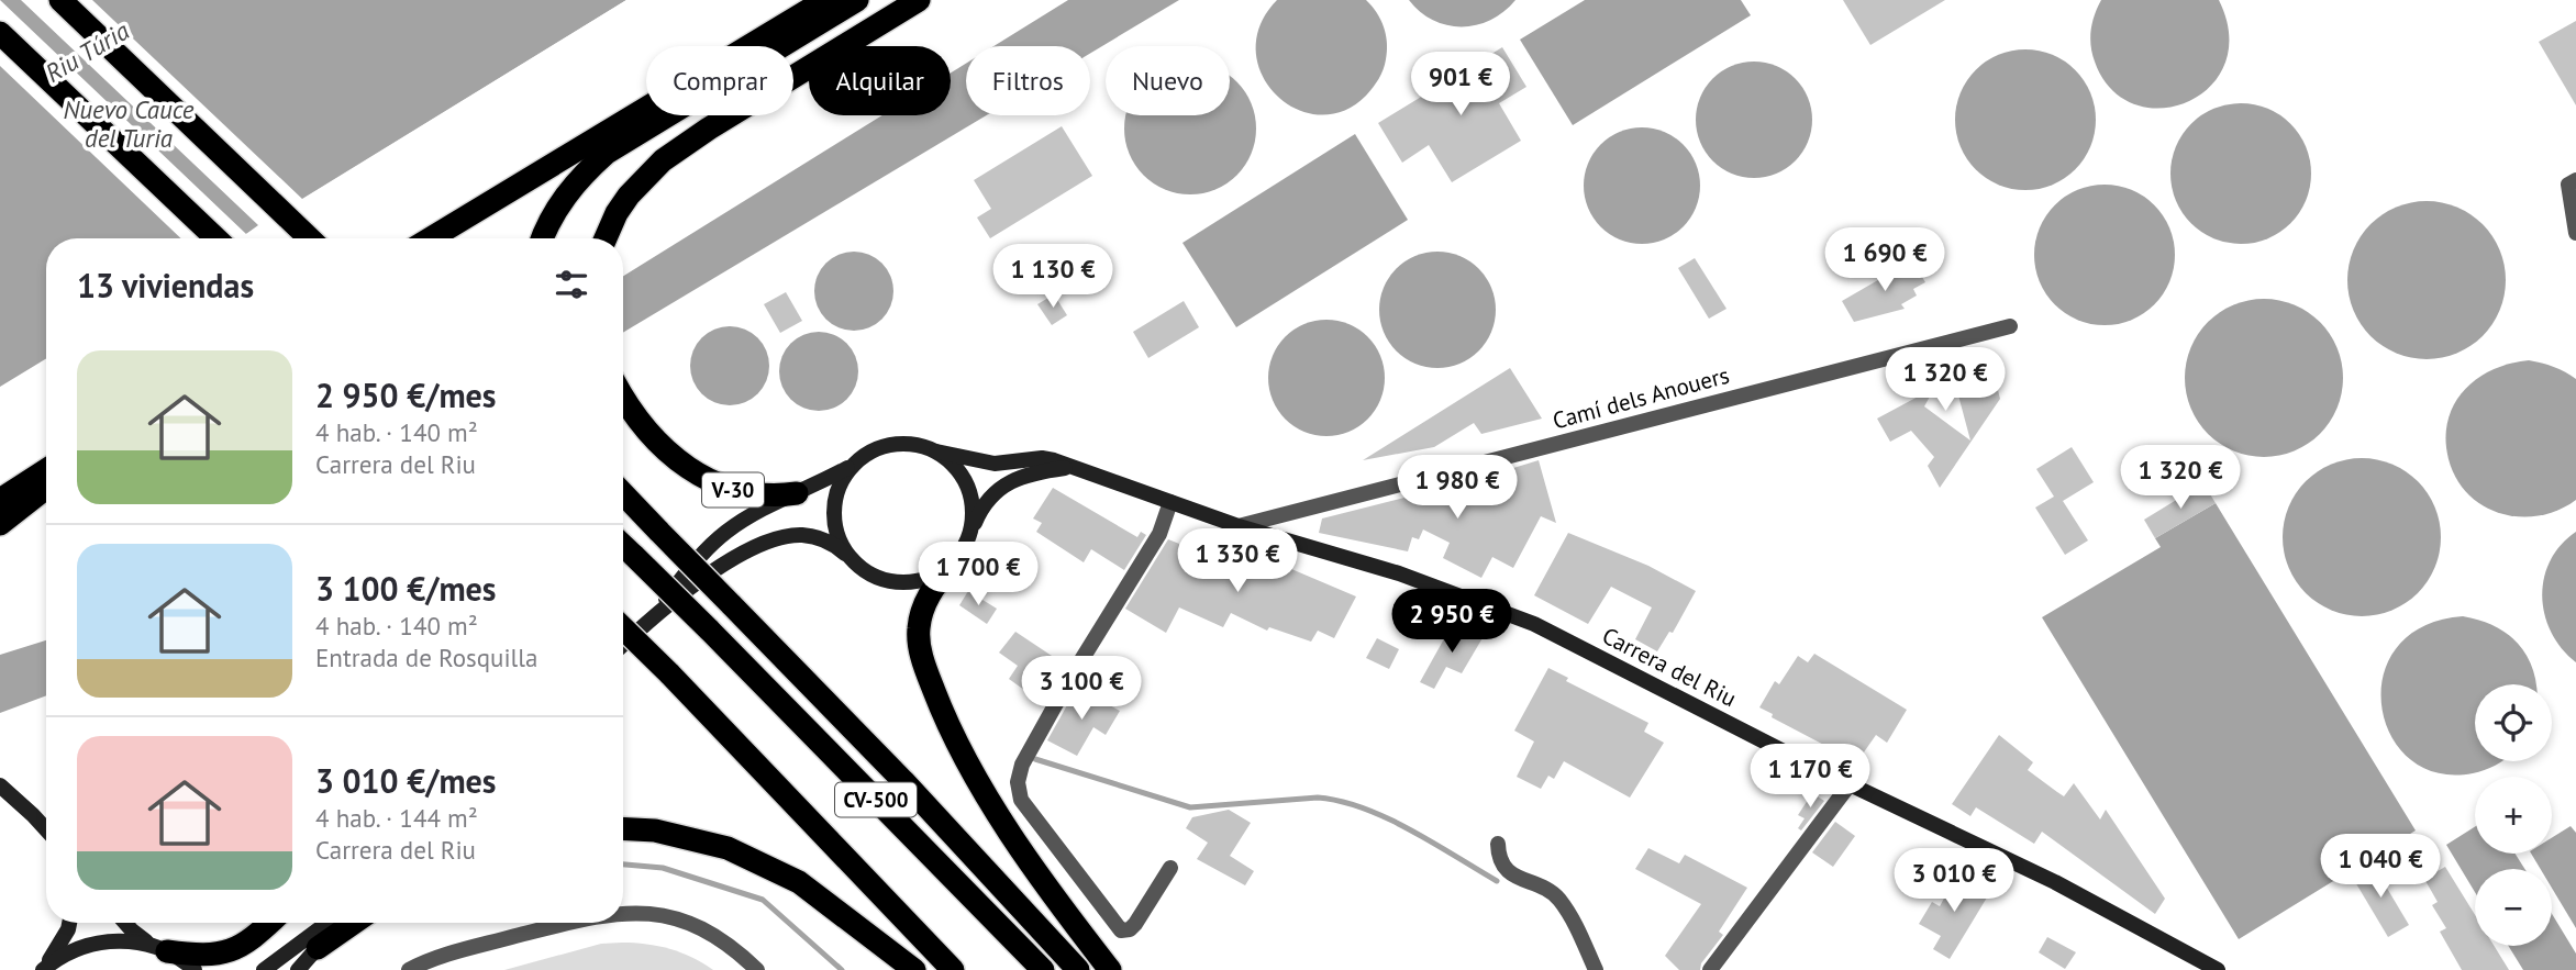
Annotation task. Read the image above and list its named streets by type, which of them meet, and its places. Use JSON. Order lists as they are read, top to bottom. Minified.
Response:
{"streets":{"highway":["V-30","CV-500"],"street":["Camí dels Anouers","Carrera del Riu"]},"crossings":[["Camí dels Anouers","Carrera del Riu"]],"water":["Riu Túria","Nuevo Cauce del Turia"],"page":{"chip":["Comprar","Alquilar","Filtros","Nuevo"],"price":["901 €","1 690 €","1 130 €","1 320 €","1 320 €","1 980 €","1 330 €","1 700 €","2 950 €","3 100 €","1 170 €","1 040 €","3 010 €"],"heading":"13 viviendas","list":[{"name":"2 950 €/mes","note":"4 hab. · 140 m² · Carrera del Riu"},{"name":"3 100 €/mes","note":"4 hab. · 140 m² · Entrada de Rosquilla"},{"name":"3 010 €/mes","note":"4 hab. · 144 m² · Carrera del Riu"}],"map_buttons":["+","−"]}}
